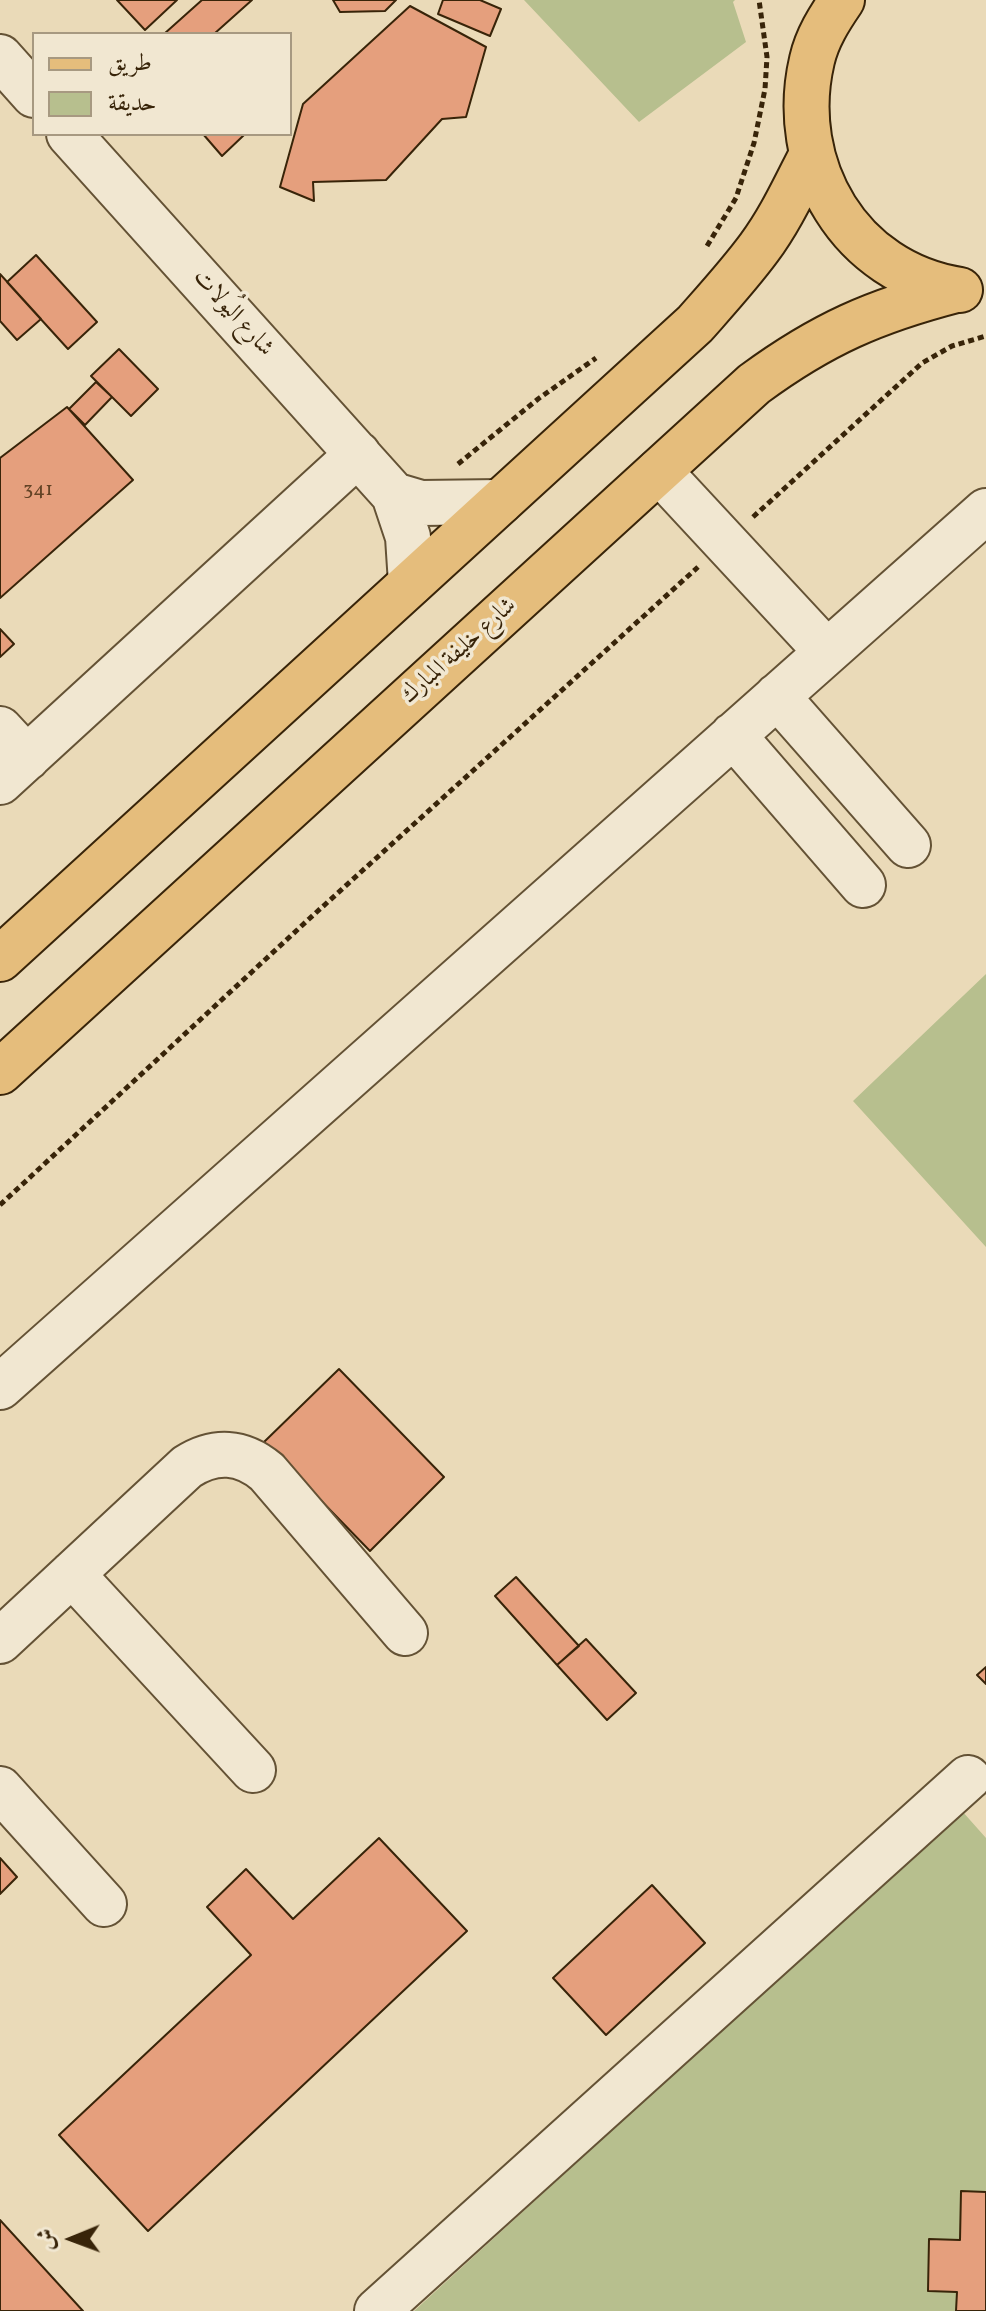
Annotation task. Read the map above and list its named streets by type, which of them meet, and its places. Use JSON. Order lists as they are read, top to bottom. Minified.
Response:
{"streets":{"main road":["شارع خليفة المبارك"],"street":["شارع اليُولات"]},"house_numbers":["341"],"legend":["طريق","حديقة"],"north":"left"}
